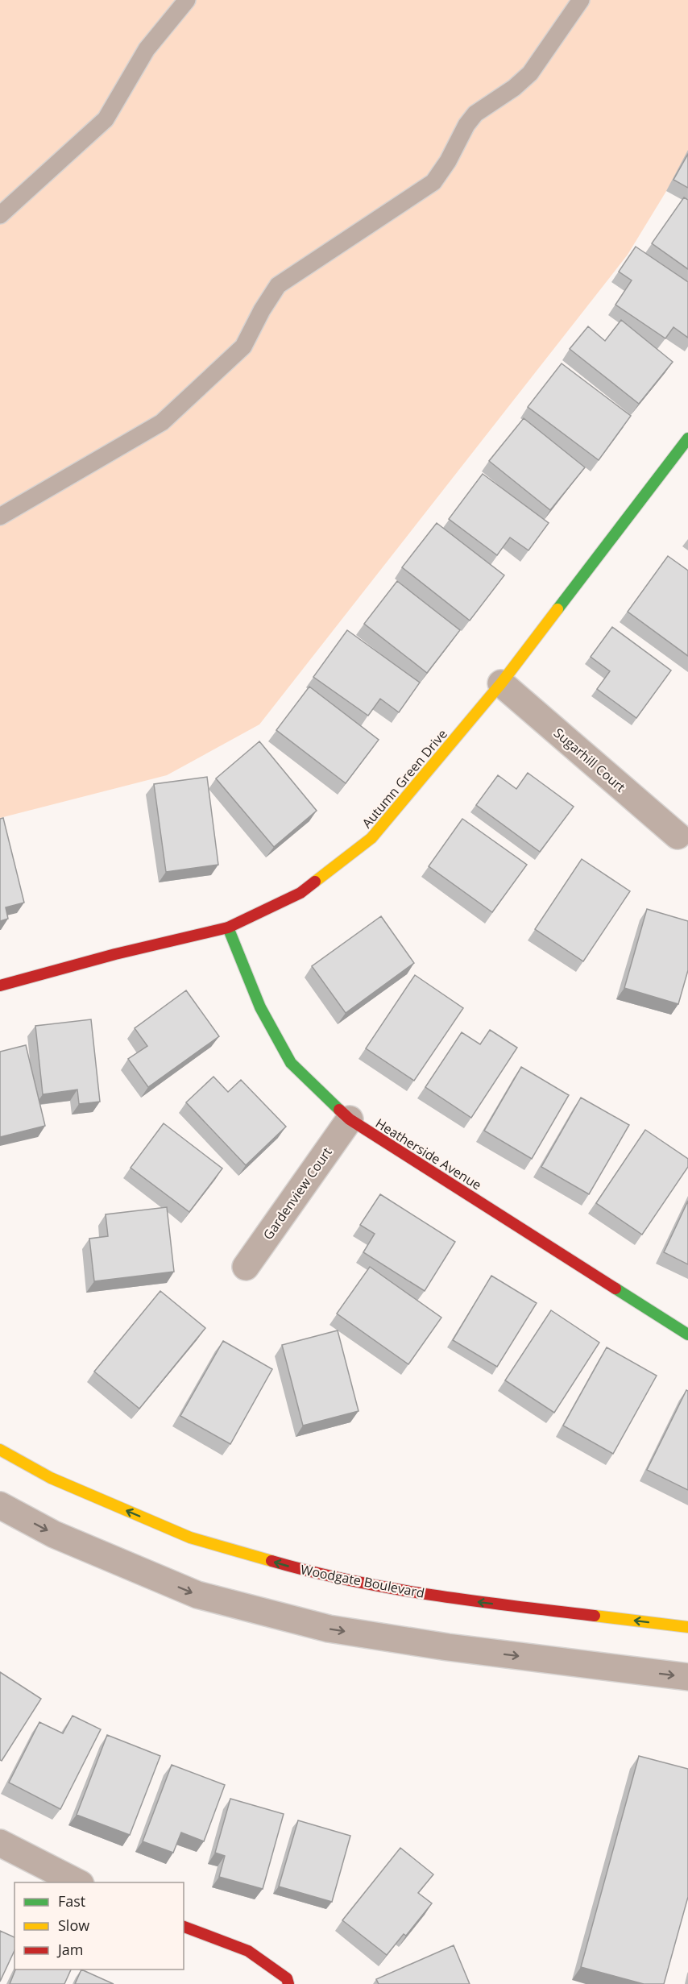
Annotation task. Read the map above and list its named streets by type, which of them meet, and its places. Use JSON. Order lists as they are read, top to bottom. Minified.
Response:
{"streets":{"street":["Sugarhill Court","Autumn Green Drive","Heatherside Avenue","Gardenview Court","Woodgate Boulevard"]},"crossings":[["Sugarhill Court","Autumn Green Drive"],["Autumn Green Drive","Heatherside Avenue"],["Heatherside Avenue","Gardenview Court"]],"legend":["Fast","Slow","Jam"]}
